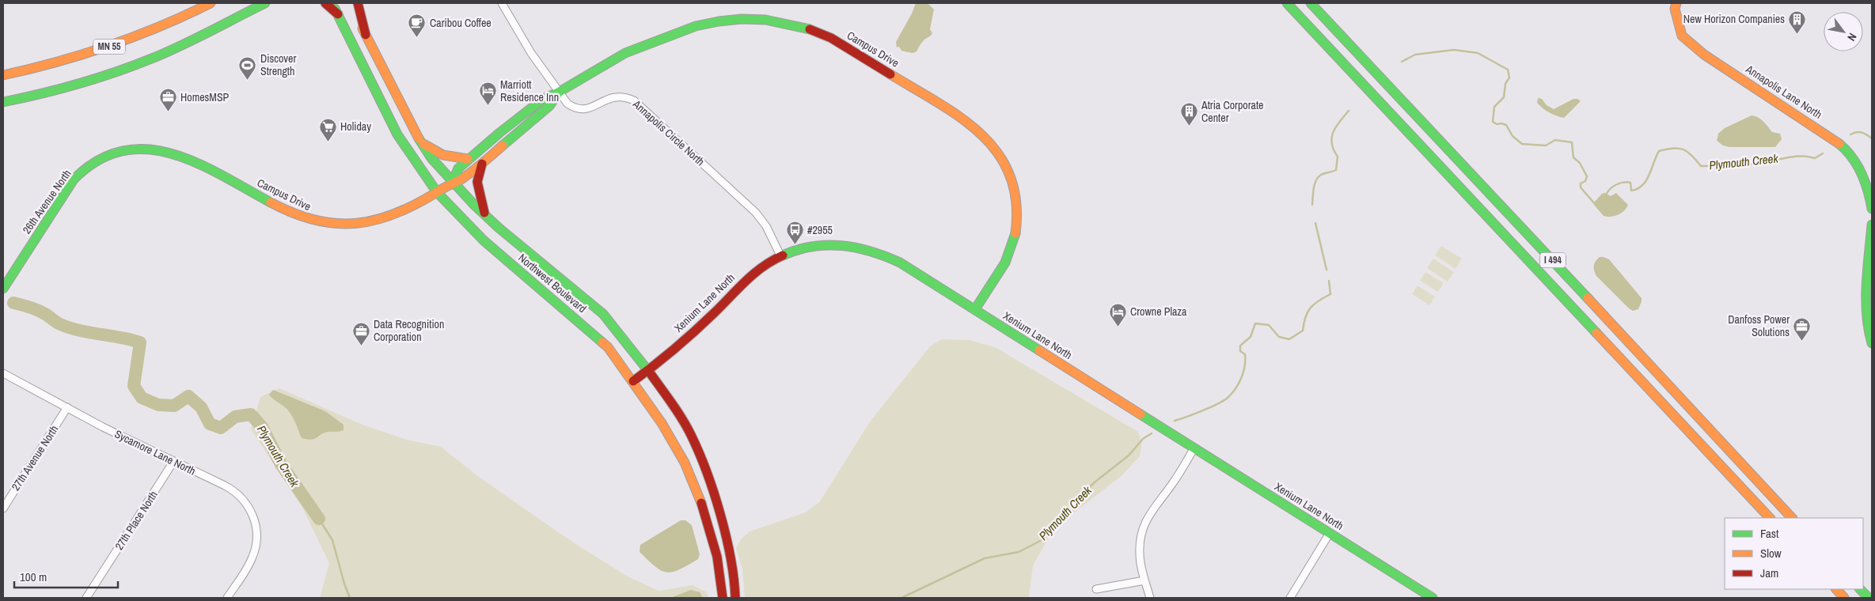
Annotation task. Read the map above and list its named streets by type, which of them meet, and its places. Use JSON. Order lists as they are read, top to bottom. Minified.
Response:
{"streets":{"main road":["MN 55","Campus Drive","Annapolis Lane North","26th Avenue North","I 494","Northwest Boulevard","Xenium Lane North"],"street":["Annapolis Circle North","Sycamore Lane North","27th Avenue North","27th Place North"]},"crossings":[["Campus Drive","Annapolis Circle North"],["Campus Drive","26th Avenue North"],["Campus Drive","Northwest Boulevard"],["Campus Drive","Xenium Lane North"],["Annapolis Circle North","Xenium Lane North"],["Northwest Boulevard","Xenium Lane North"],["Sycamore Lane North","27th Avenue North"],["Sycamore Lane North","27th Place North"]],"water":["Plymouth Creek"],"places":{"building":["New Horizon Companies","Atria Corporate Center"],"cafe":["Caribou Coffee"],"sports":["Discover Strength"],"hotel":["Marriott Residence Inn","Crowne Plaza"],"office":["HomesMSP","Danfoss Power Solutions","Data Recognition Corporation"],"supermarket":["Holiday"],"bus stop":["#2955"]},"legend":["Fast","Slow","Jam"],"scale_bar":"100 m","north":"bottom right"}
